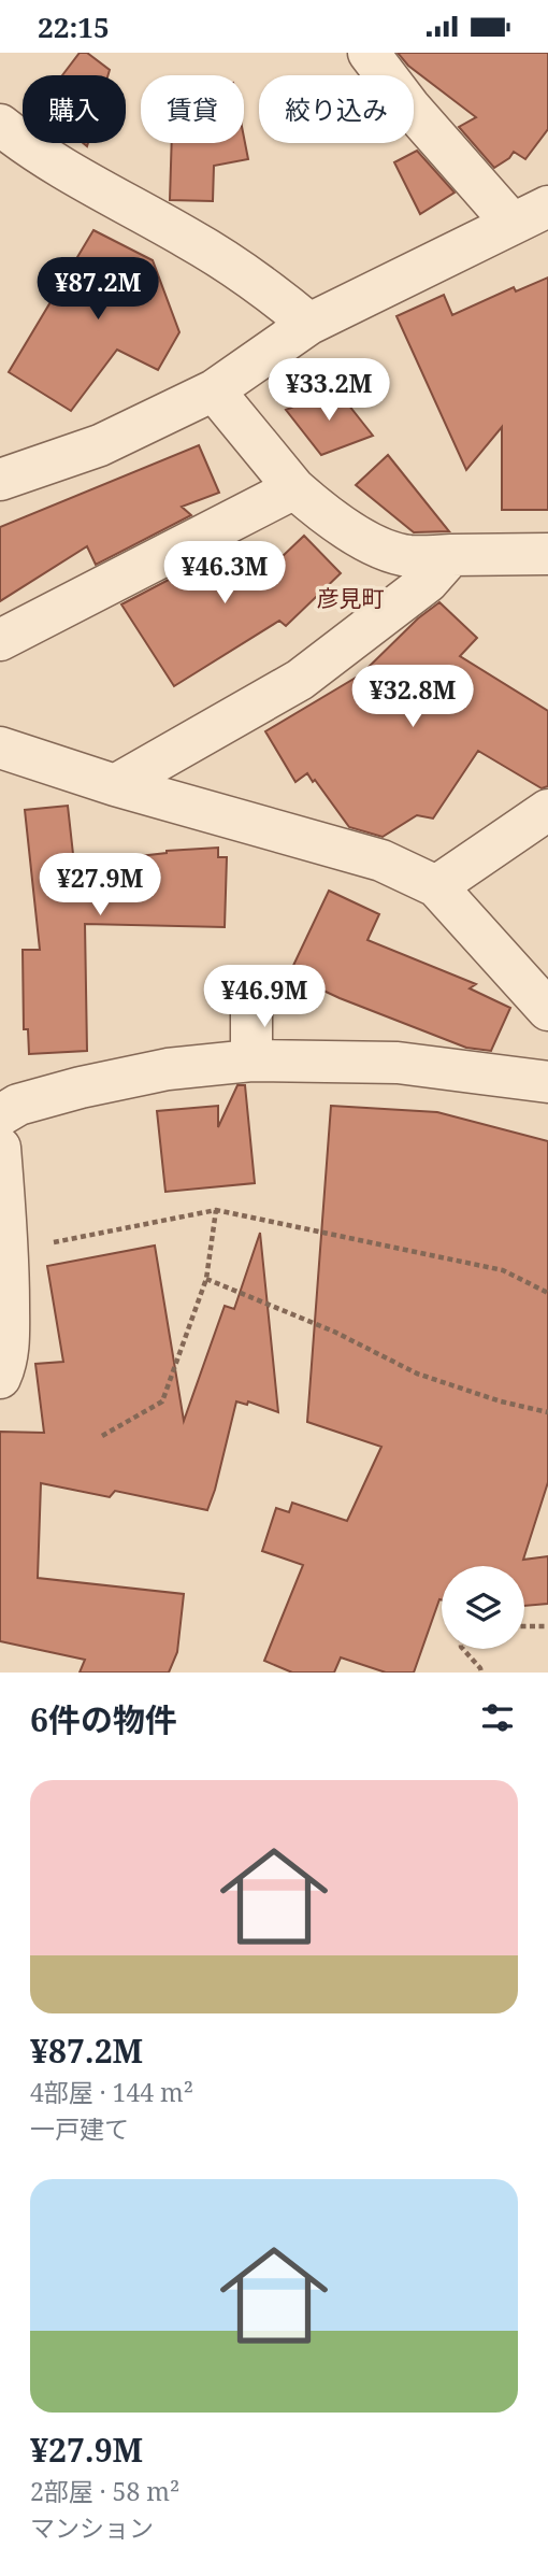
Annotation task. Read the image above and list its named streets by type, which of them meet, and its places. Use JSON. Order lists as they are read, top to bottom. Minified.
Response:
{"districts":["彦見町"],"page":{"status":"22:15","chip":["購入","賃貸","絞り込み"],"price":["¥87.2M","¥33.2M","¥46.3M","¥32.8M","¥27.9M","¥46.9M"],"heading":"6件の物件","list":[{"name":"¥87.2M","note":"4部屋 · 144 m² · 一戸建て"},{"name":"¥27.9M","note":"2部屋 · 58 m² · マンション"}]}}
